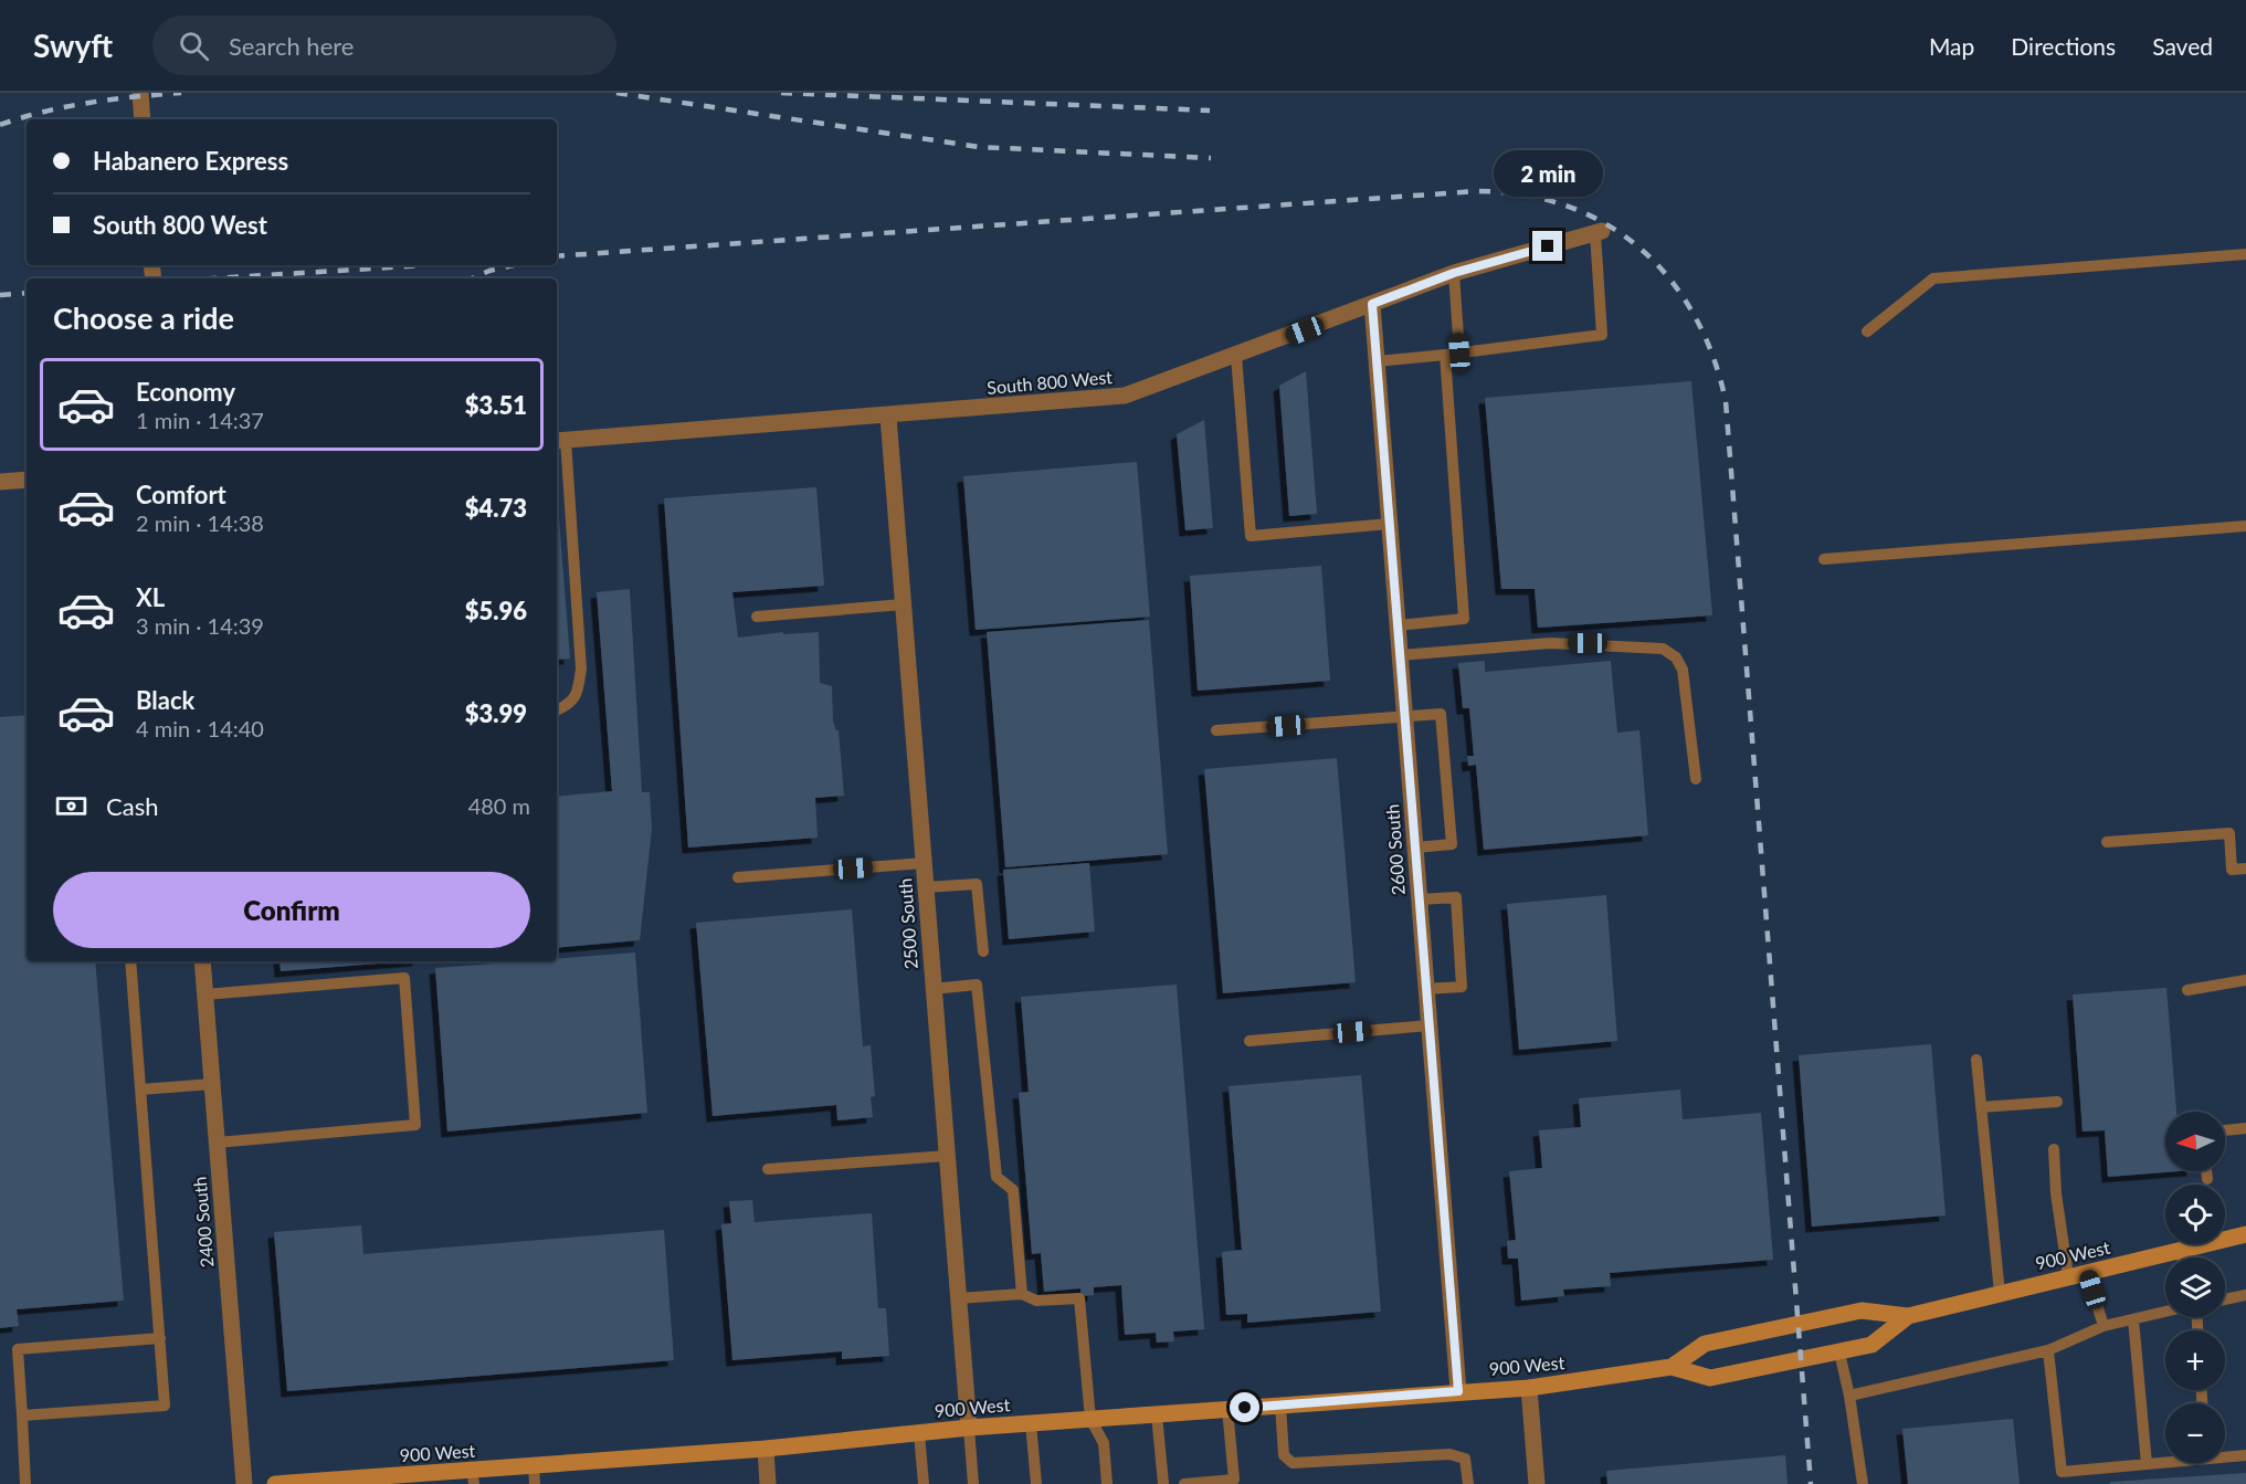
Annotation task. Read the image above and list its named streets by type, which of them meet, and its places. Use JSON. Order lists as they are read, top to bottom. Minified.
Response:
{"streets":{"main road":["900 West"],"street":["South 800 West","2600 South","2500 South","2400 South"]},"crossings":[["South 800 West","2600 South"],["South 800 West","2500 South"],["2600 South","900 West"],["2500 South","900 West"]],"north":"left","page":{"header":"Swyft","search":"Search here","nav":["Map","Directions","Saved"],"banner":["Habanero Express","South 800 West"],"bubble":"2 min","heading":"Choose a ride","list":[{"name":"Economy","note":"1 min · 14:37","value":"$3.51"},{"name":"Comfort","note":"2 min · 14:38","value":"$4.73"},{"name":"XL","note":"3 min · 14:39","value":"$5.96"},{"name":"Black","note":"4 min · 14:40","value":"$3.99"}],"pay":["Cash","480 m"],"buttons":"Confirm","map_buttons":["+","−"]}}
